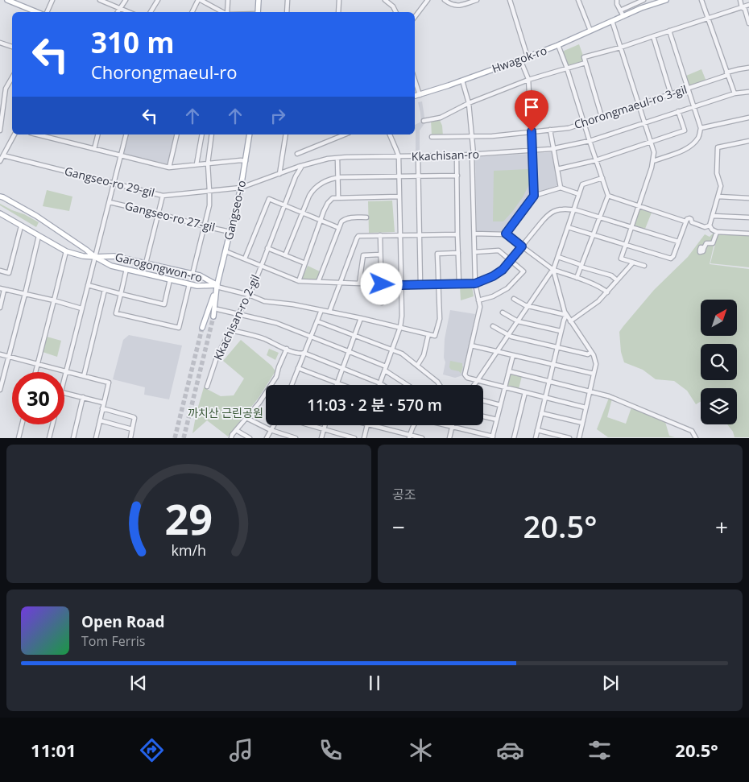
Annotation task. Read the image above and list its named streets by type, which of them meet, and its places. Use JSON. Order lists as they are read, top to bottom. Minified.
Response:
{"streets":{"main road":["Hwagok-ro","Gangseo-ro","Garogongwon-ro"],"street":["Chorongmaeul-ro 3-gil","Kkachisan-ro","Gangseo-ro 29-gil","Gangseo-ro 27-gil","Kkachisan-ro 2-gil"]},"crossings":[["Kkachisan-ro","Gangseo-ro 29-gil"],["Kkachisan-ro","Gangseo-ro"],["Kkachisan-ro","Kkachisan-ro 2-gil"],["Gangseo-ro 29-gil","Gangseo-ro"],["Gangseo-ro","Gangseo-ro 27-gil"],["Gangseo-ro","Garogongwon-ro"]],"parks":["까치산 근린공원"],"north":"top right","page":{"turn":["310 m","Chorongmaeul-ro"],"limit":"30","trip":"11:03 · 2 분 · 570 m","tile":"공조","heat":["−","20.5°","+"],"song":["Open Road","Tom Ferris"],"tabs":["11:01","20.5°"],"gauge":["29","km/h"]}}
